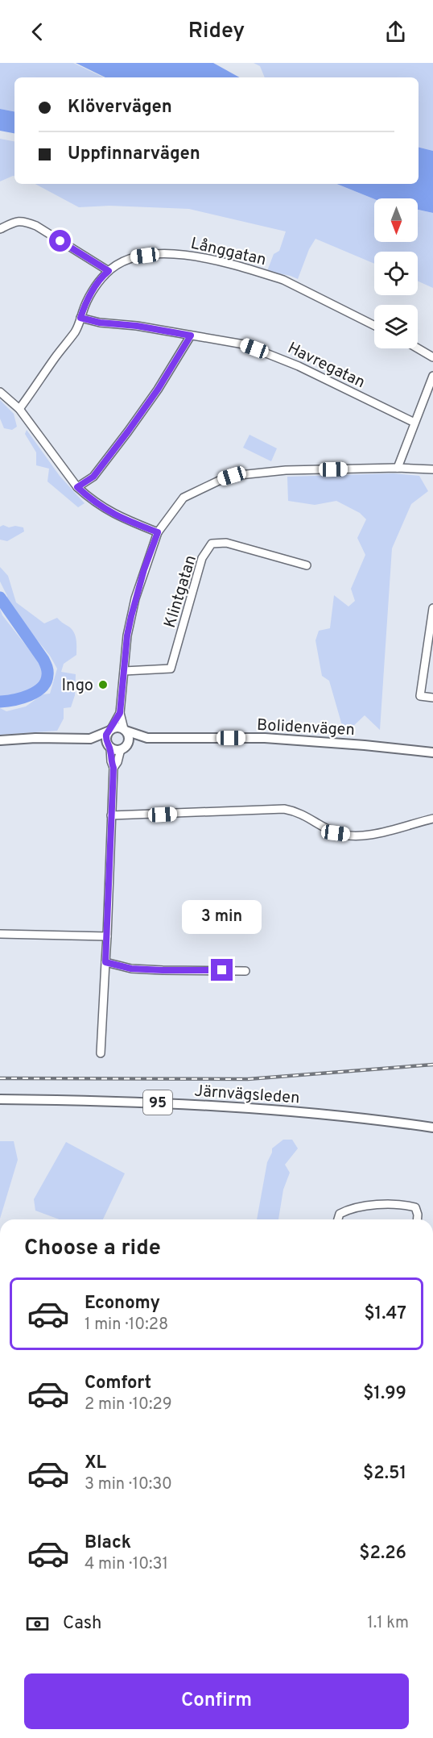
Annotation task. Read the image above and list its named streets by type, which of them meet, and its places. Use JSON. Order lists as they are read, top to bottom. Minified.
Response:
{"streets":{"main road":["Bolidenvägen","Järnvägsleden","95"],"street":["Långgatan","Havregatan","Klintgatan"]},"crossings":[["Långgatan","Havregatan"]],"places":["Ingo"],"north":"bottom","page":{"header":"Ridey","banner":["Klövervägen","Uppfinnarvägen"],"bubble":"3 min","heading":"Choose a ride","list":[{"name":"Economy","note":"1 min · 10:28","value":"$1.47"},{"name":"Comfort","note":"2 min · 10:29","value":"$1.99"},{"name":"XL","note":"3 min · 10:30","value":"$2.51"},{"name":"Black","note":"4 min · 10:31","value":"$2.26"}],"pay":["Cash","1.1 km"],"buttons":"Confirm"}}
